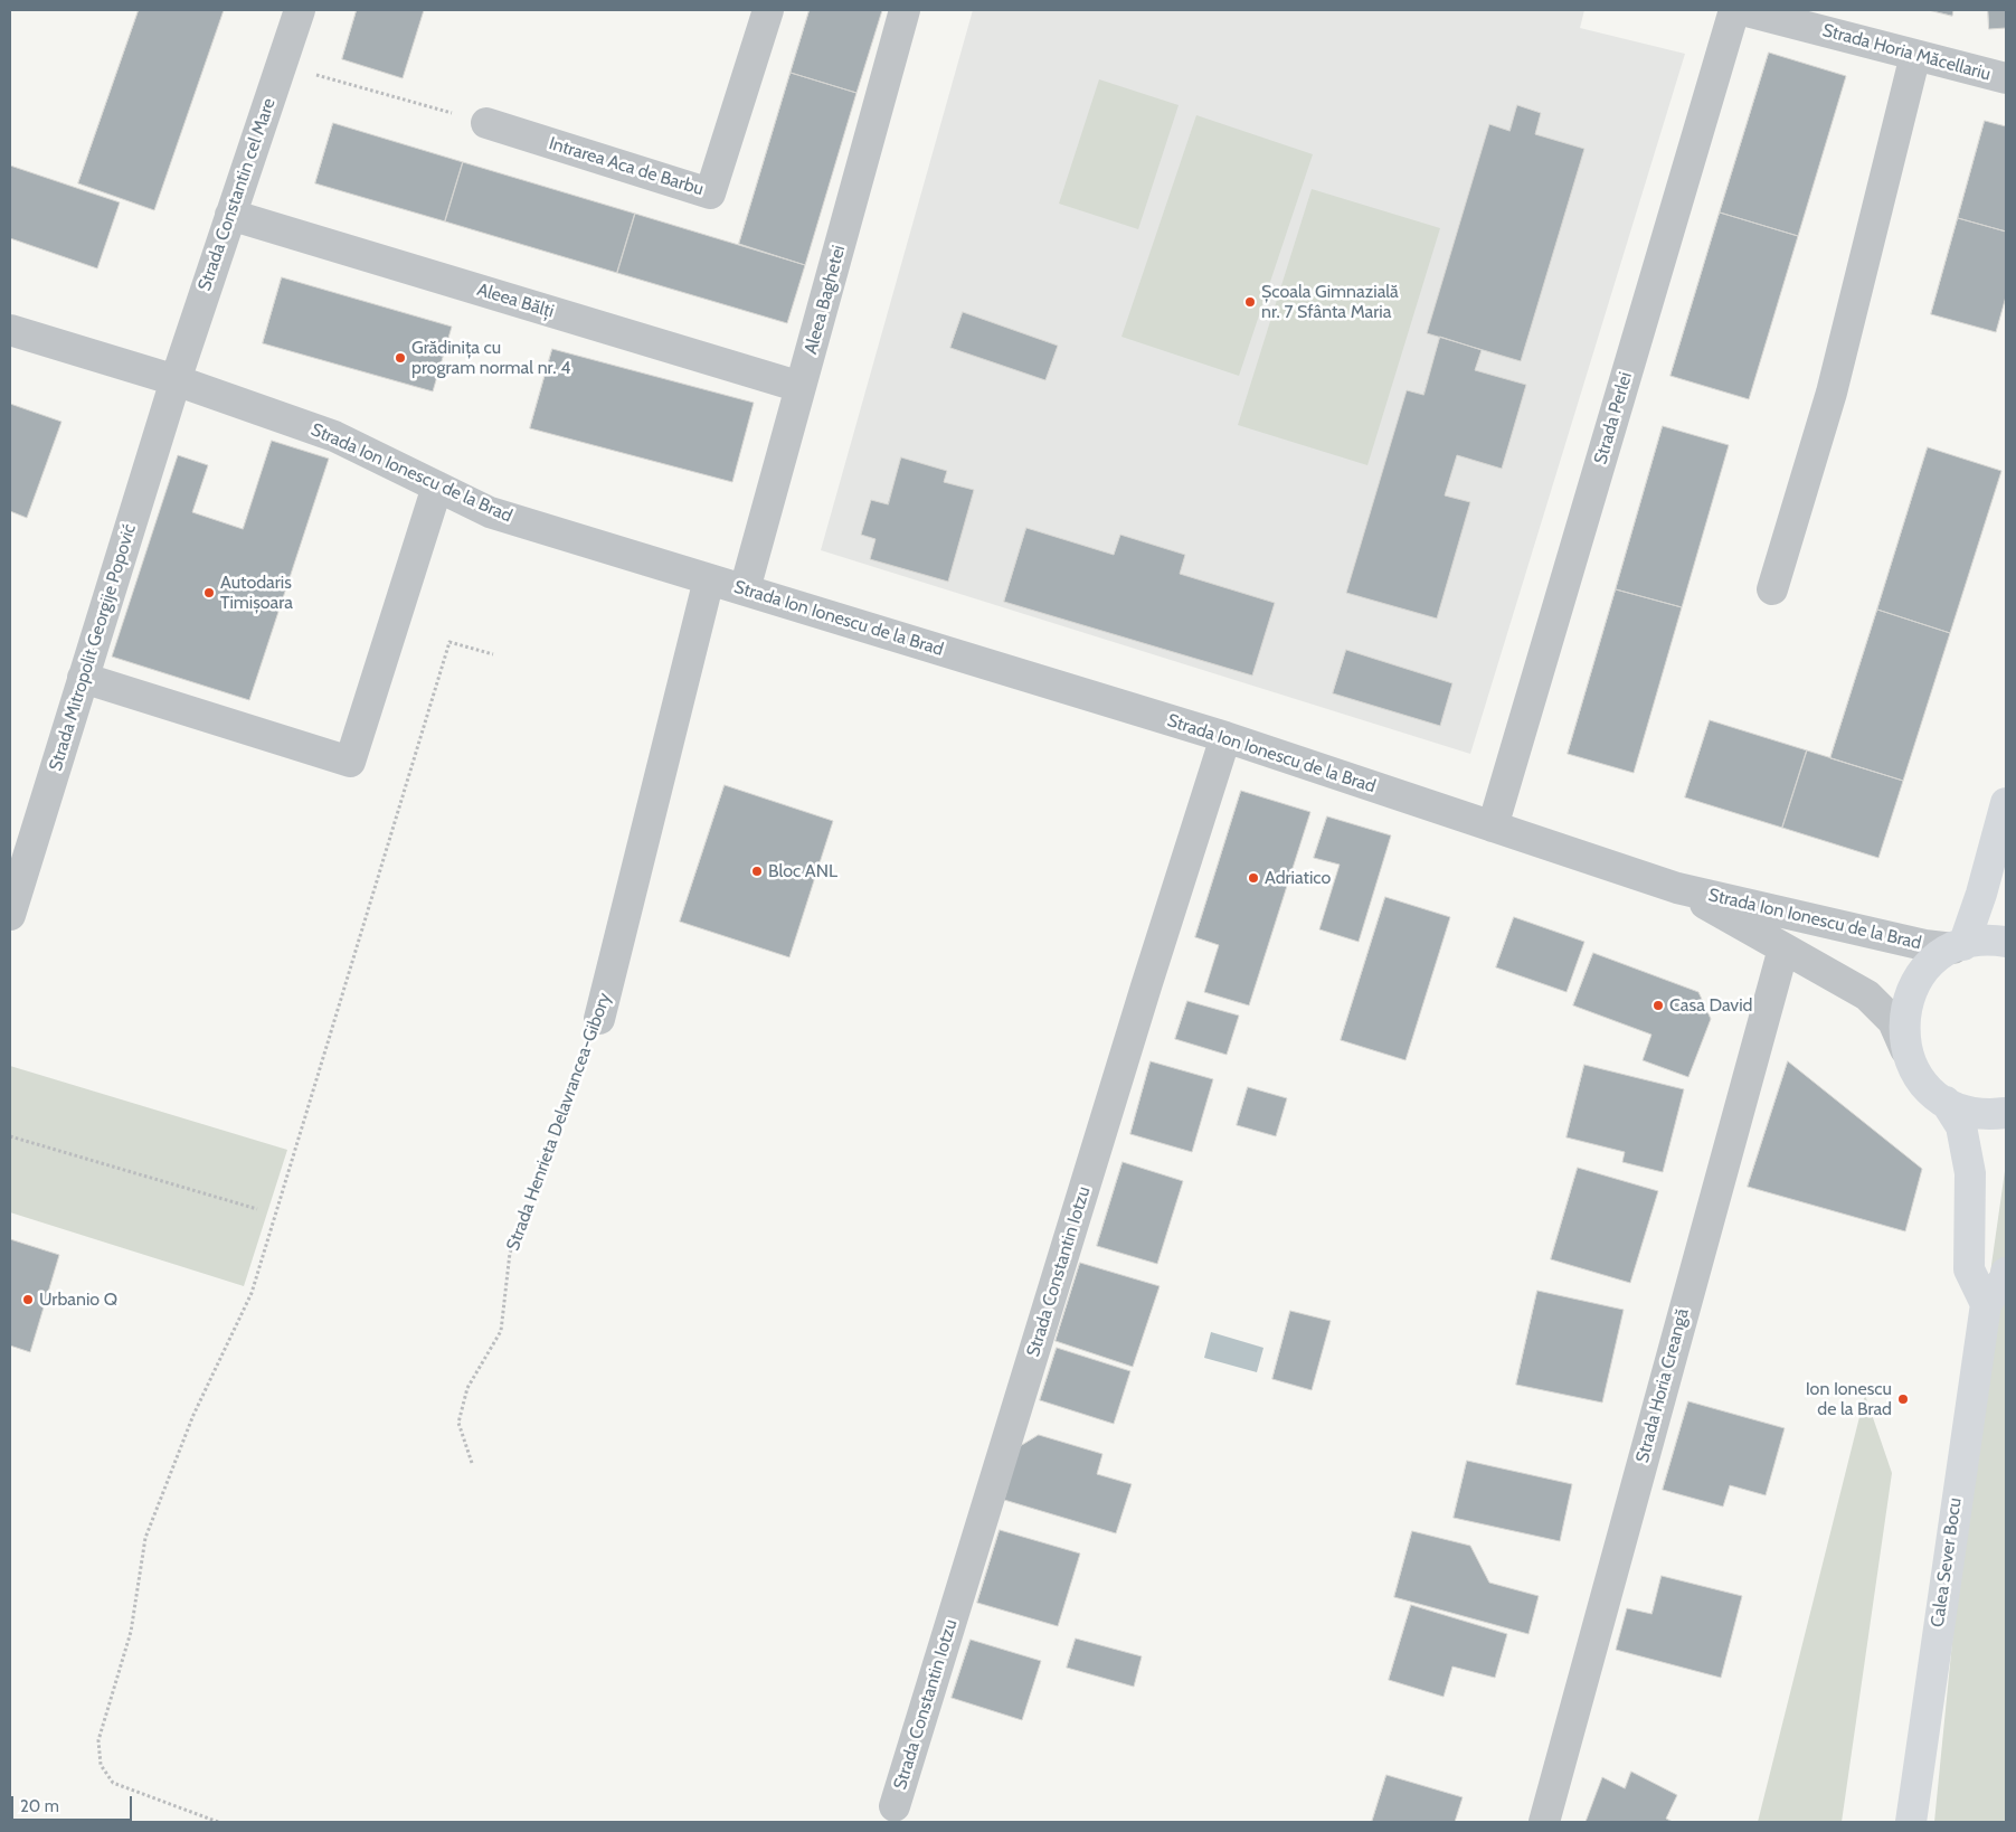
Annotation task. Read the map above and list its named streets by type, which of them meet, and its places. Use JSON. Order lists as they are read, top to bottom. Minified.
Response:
{"streets":{"main road":["Calea Sever Bocu"],"street":["Strada Horia Măcellariu","Intrarea Aca de Barbu","Strada Constantin cel Mare","Aleea Baghetei","Aleea Bălți","Strada Perlei","Strada Ion Ionescu de la Brad","Strada Mitropolit Georgije Popović","Strada Henrieta Delavrancea-Gibory","Strada Constantin Iotzu","Strada Horia Creangă"]},"crossings":[["Strada Constantin cel Mare","Aleea Bălți"],["Strada Constantin cel Mare","Strada Ion Ionescu de la Brad"],["Strada Constantin cel Mare","Strada Mitropolit Georgije Popović"],["Aleea Baghetei","Aleea Bălți"],["Aleea Baghetei","Strada Ion Ionescu de la Brad"],["Strada Perlei","Strada Ion Ionescu de la Brad"],["Strada Ion Ionescu de la Brad","Strada Mitropolit Georgije Popović"],["Strada Ion Ionescu de la Brad","Strada Henrieta Delavrancea-Gibory"],["Strada Ion Ionescu de la Brad","Strada Constantin Iotzu"],["Strada Ion Ionescu de la Brad","Strada Horia Creangă"]],"places":["Școala Gimnazială nr. 7 Sfânta Maria","Grădinița cu program normal nr. 4","Autodaris Timișoara","Bloc ANL","Adriatico","Casa David","Urbanio Q","Ion Ionescu de la Brad"],"scale_bar":"20 m"}
